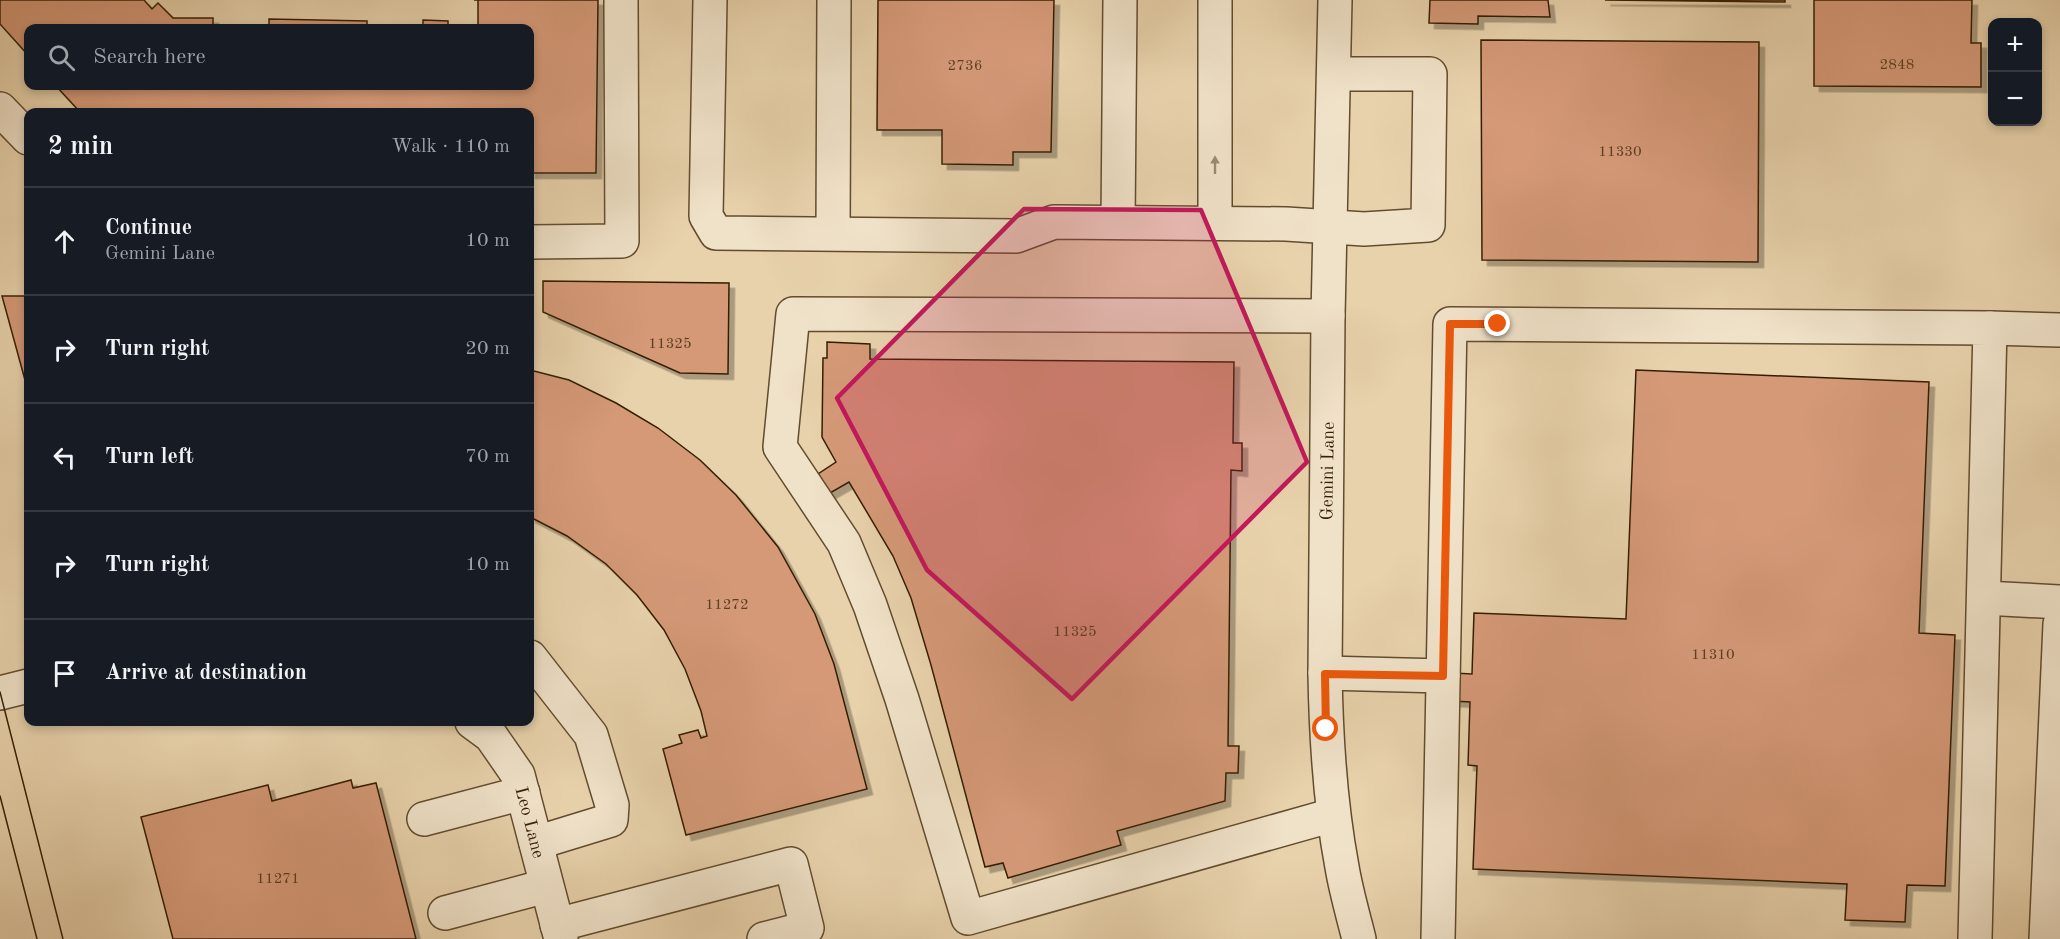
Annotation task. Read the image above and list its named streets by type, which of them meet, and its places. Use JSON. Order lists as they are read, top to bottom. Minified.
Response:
{"streets":{"street":["Gemini Lane","Leo Lane"]},"house_numbers":["2848","2736","11330","11325","11272","11325","11310","11271"],"page":{"map_buttons":["+","−"],"search":"Search here","heading":["2 min","Walk · 110 m"],"list":[["Continue","Gemini Lane","10 m"],["Turn right","20 m"],["Turn left","70 m"],["Turn right","10 m"],"Arrive at destination"]}}
